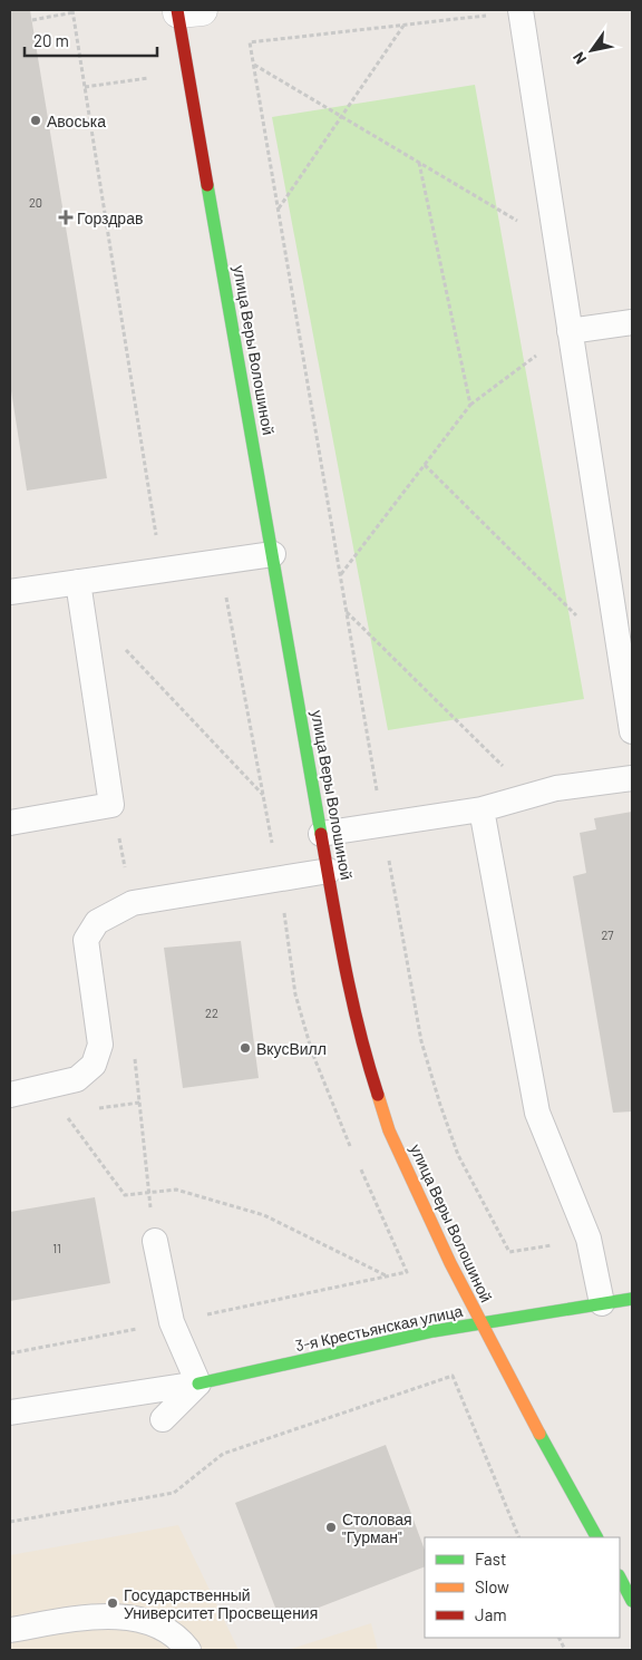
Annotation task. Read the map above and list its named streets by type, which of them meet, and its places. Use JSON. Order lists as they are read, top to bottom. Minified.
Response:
{"streets":{"street":["улица Веры Волошиной","3-я Крестьянская улица"]},"crossings":[["улица Веры Волошиной","3-я Крестьянская улица"]],"places":{"other":["Авоська","ВкусВилл","Столовая \"Гурман\"","Государственный Университет Просвещения"],"health":["Горздрав"]},"house_numbers":["20","27","22","11"],"legend":["Fast","Slow","Jam"],"scale_bar":"20 m","north":"bottom left"}
